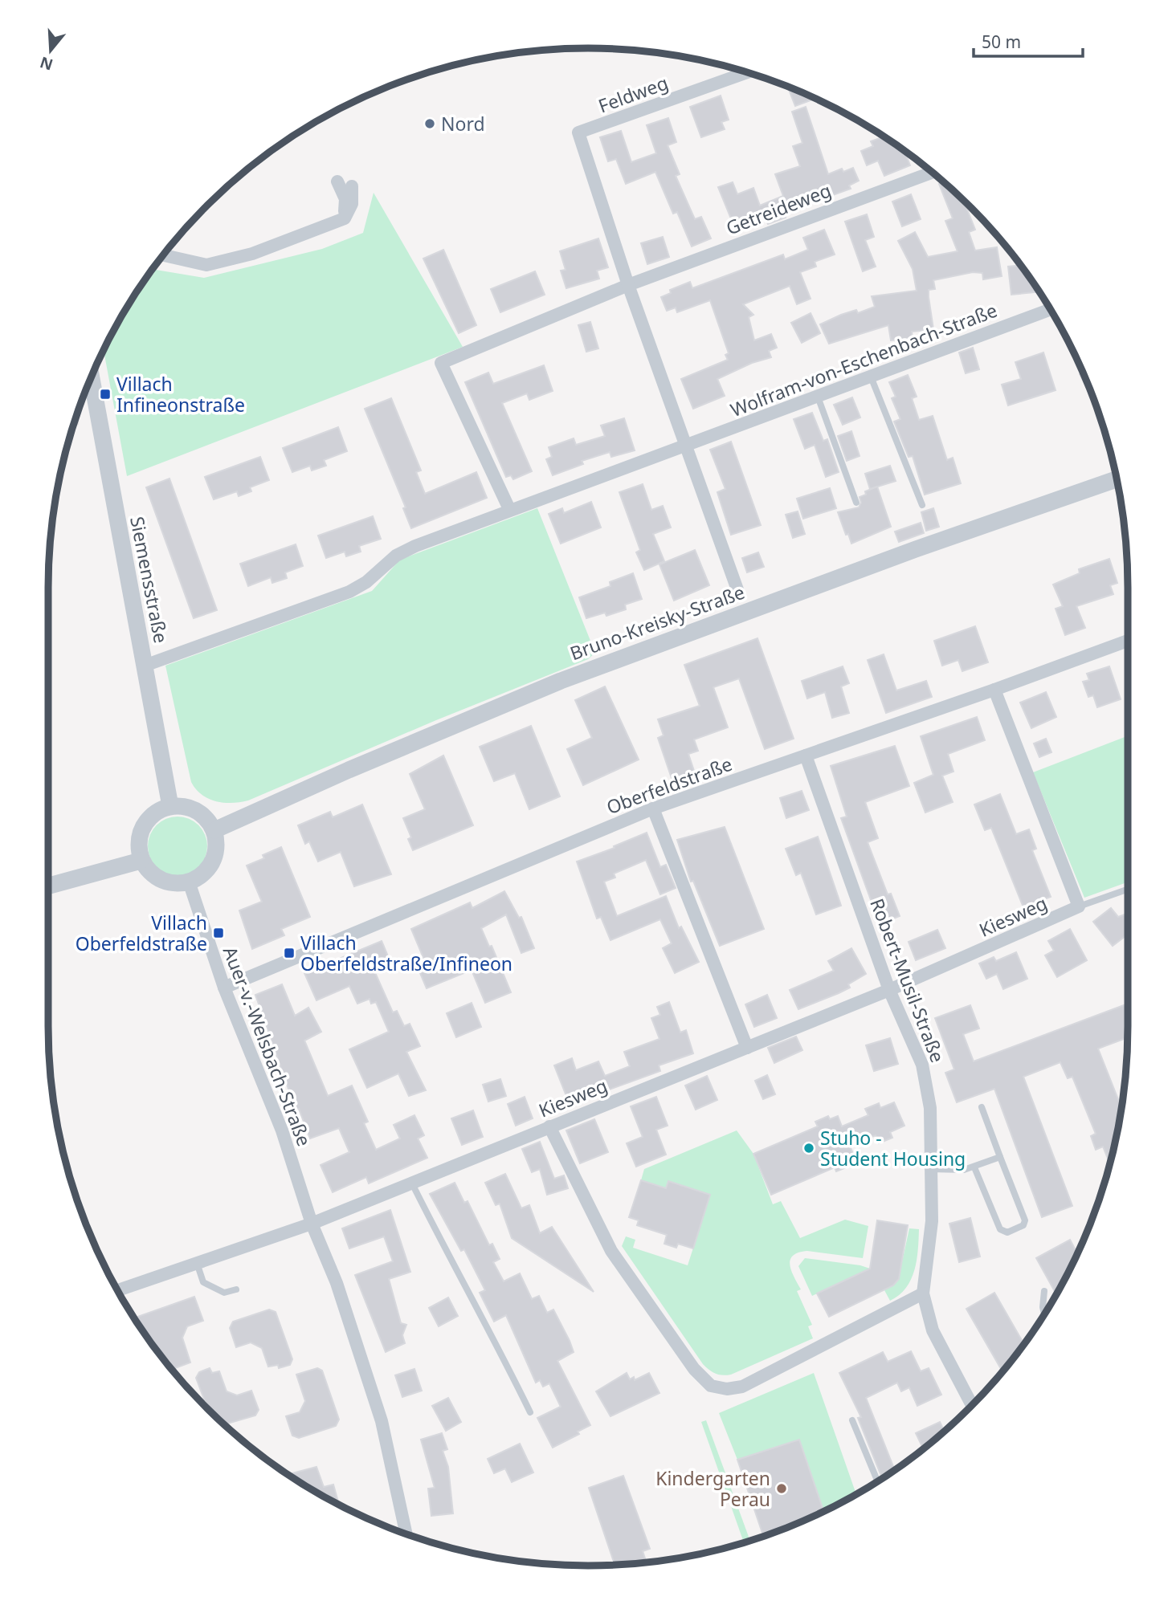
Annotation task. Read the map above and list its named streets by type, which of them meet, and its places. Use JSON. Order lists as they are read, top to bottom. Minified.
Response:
{"streets":{"street":["Feldweg","Getreideweg","Wolfram-von-Eschenbach-Straße","Siemensstraße","Bruno-Kreisky-Straße","Oberfeldstraße","Kiesweg","Robert-Musil-Straße","Auer-v.-Welsbach-Straße"]},"crossings":[["Feldweg","Getreideweg"],["Getreideweg","Wolfram-von-Eschenbach-Straße"],["Wolfram-von-Eschenbach-Straße","Siemensstraße"],["Siemensstraße","Bruno-Kreisky-Straße"],["Siemensstraße","Auer-v.-Welsbach-Straße"],["Bruno-Kreisky-Straße","Auer-v.-Welsbach-Straße"],["Oberfeldstraße","Robert-Musil-Straße"],["Oberfeldstraße","Auer-v.-Welsbach-Straße"],["Kiesweg","Robert-Musil-Straße"],["Kiesweg","Auer-v.-Welsbach-Straße"]],"places":{"other":["Nord","Stuho - Student Housing","Kindergarten Perau"],"transit":["Villach Infineonstraße","Villach Oberfeldstraße","Villach Oberfeldstraße/Infineon"]},"scale_bar":"50 m","north":"bottom"}
